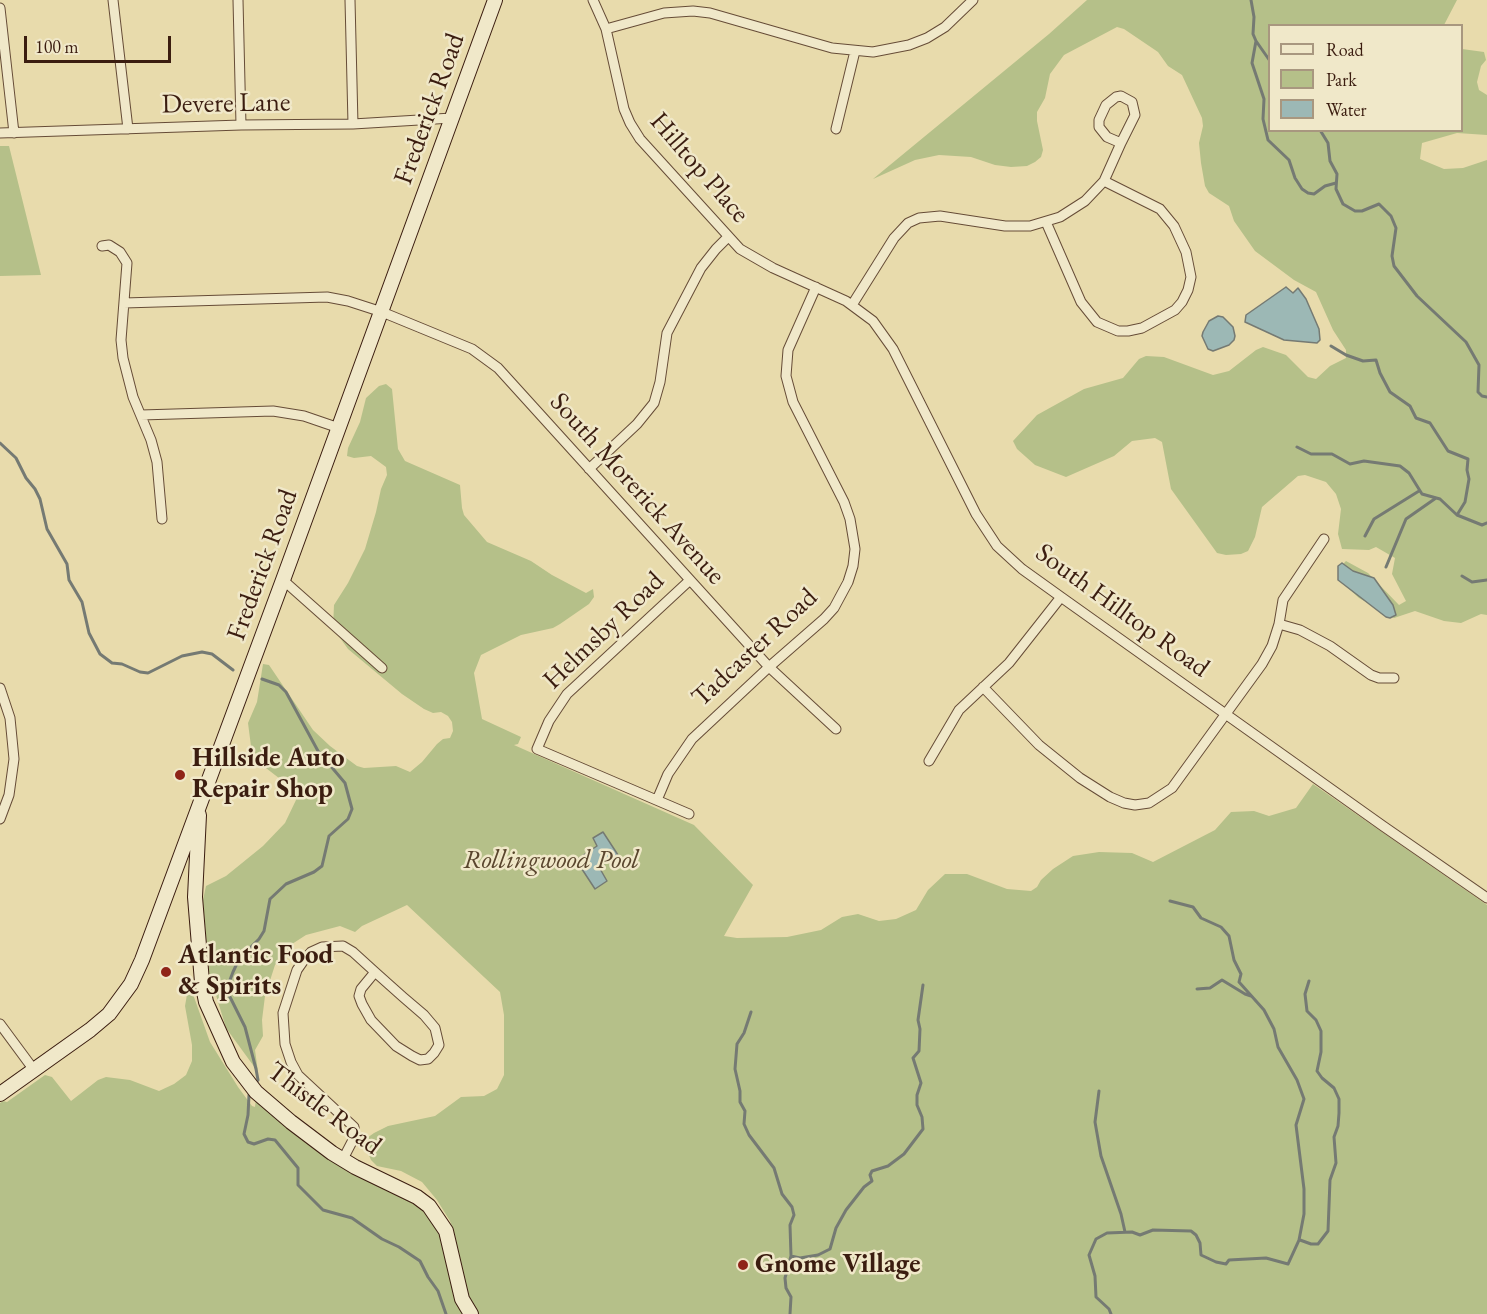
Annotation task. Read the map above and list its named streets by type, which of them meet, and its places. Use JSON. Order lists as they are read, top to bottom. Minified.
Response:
{"streets":{"main road":["Frederick Road","Thistle Road"],"street":["Devere Lane","Hilltop Place","South Morerick Avenue","South Hilltop Road","Helmsby Road","Tadcaster Road"]},"crossings":[["Devere Lane","Frederick Road"],["Frederick Road","South Morerick Avenue"],["Frederick Road","Thistle Road"],["Hilltop Place","South Hilltop Road"],["Hilltop Place","Tadcaster Road"],["South Morerick Avenue","Helmsby Road"],["South Morerick Avenue","Tadcaster Road"],["South Hilltop Road","Tadcaster Road"],["Helmsby Road","Tadcaster Road"]],"parks":["Rollingwood Pool"],"places":["Hillside Auto Repair Shop","Atlantic Food & Spirits","Gnome Village"],"legend":["Road","Park","Water"],"scale_bar":"100 m"}
